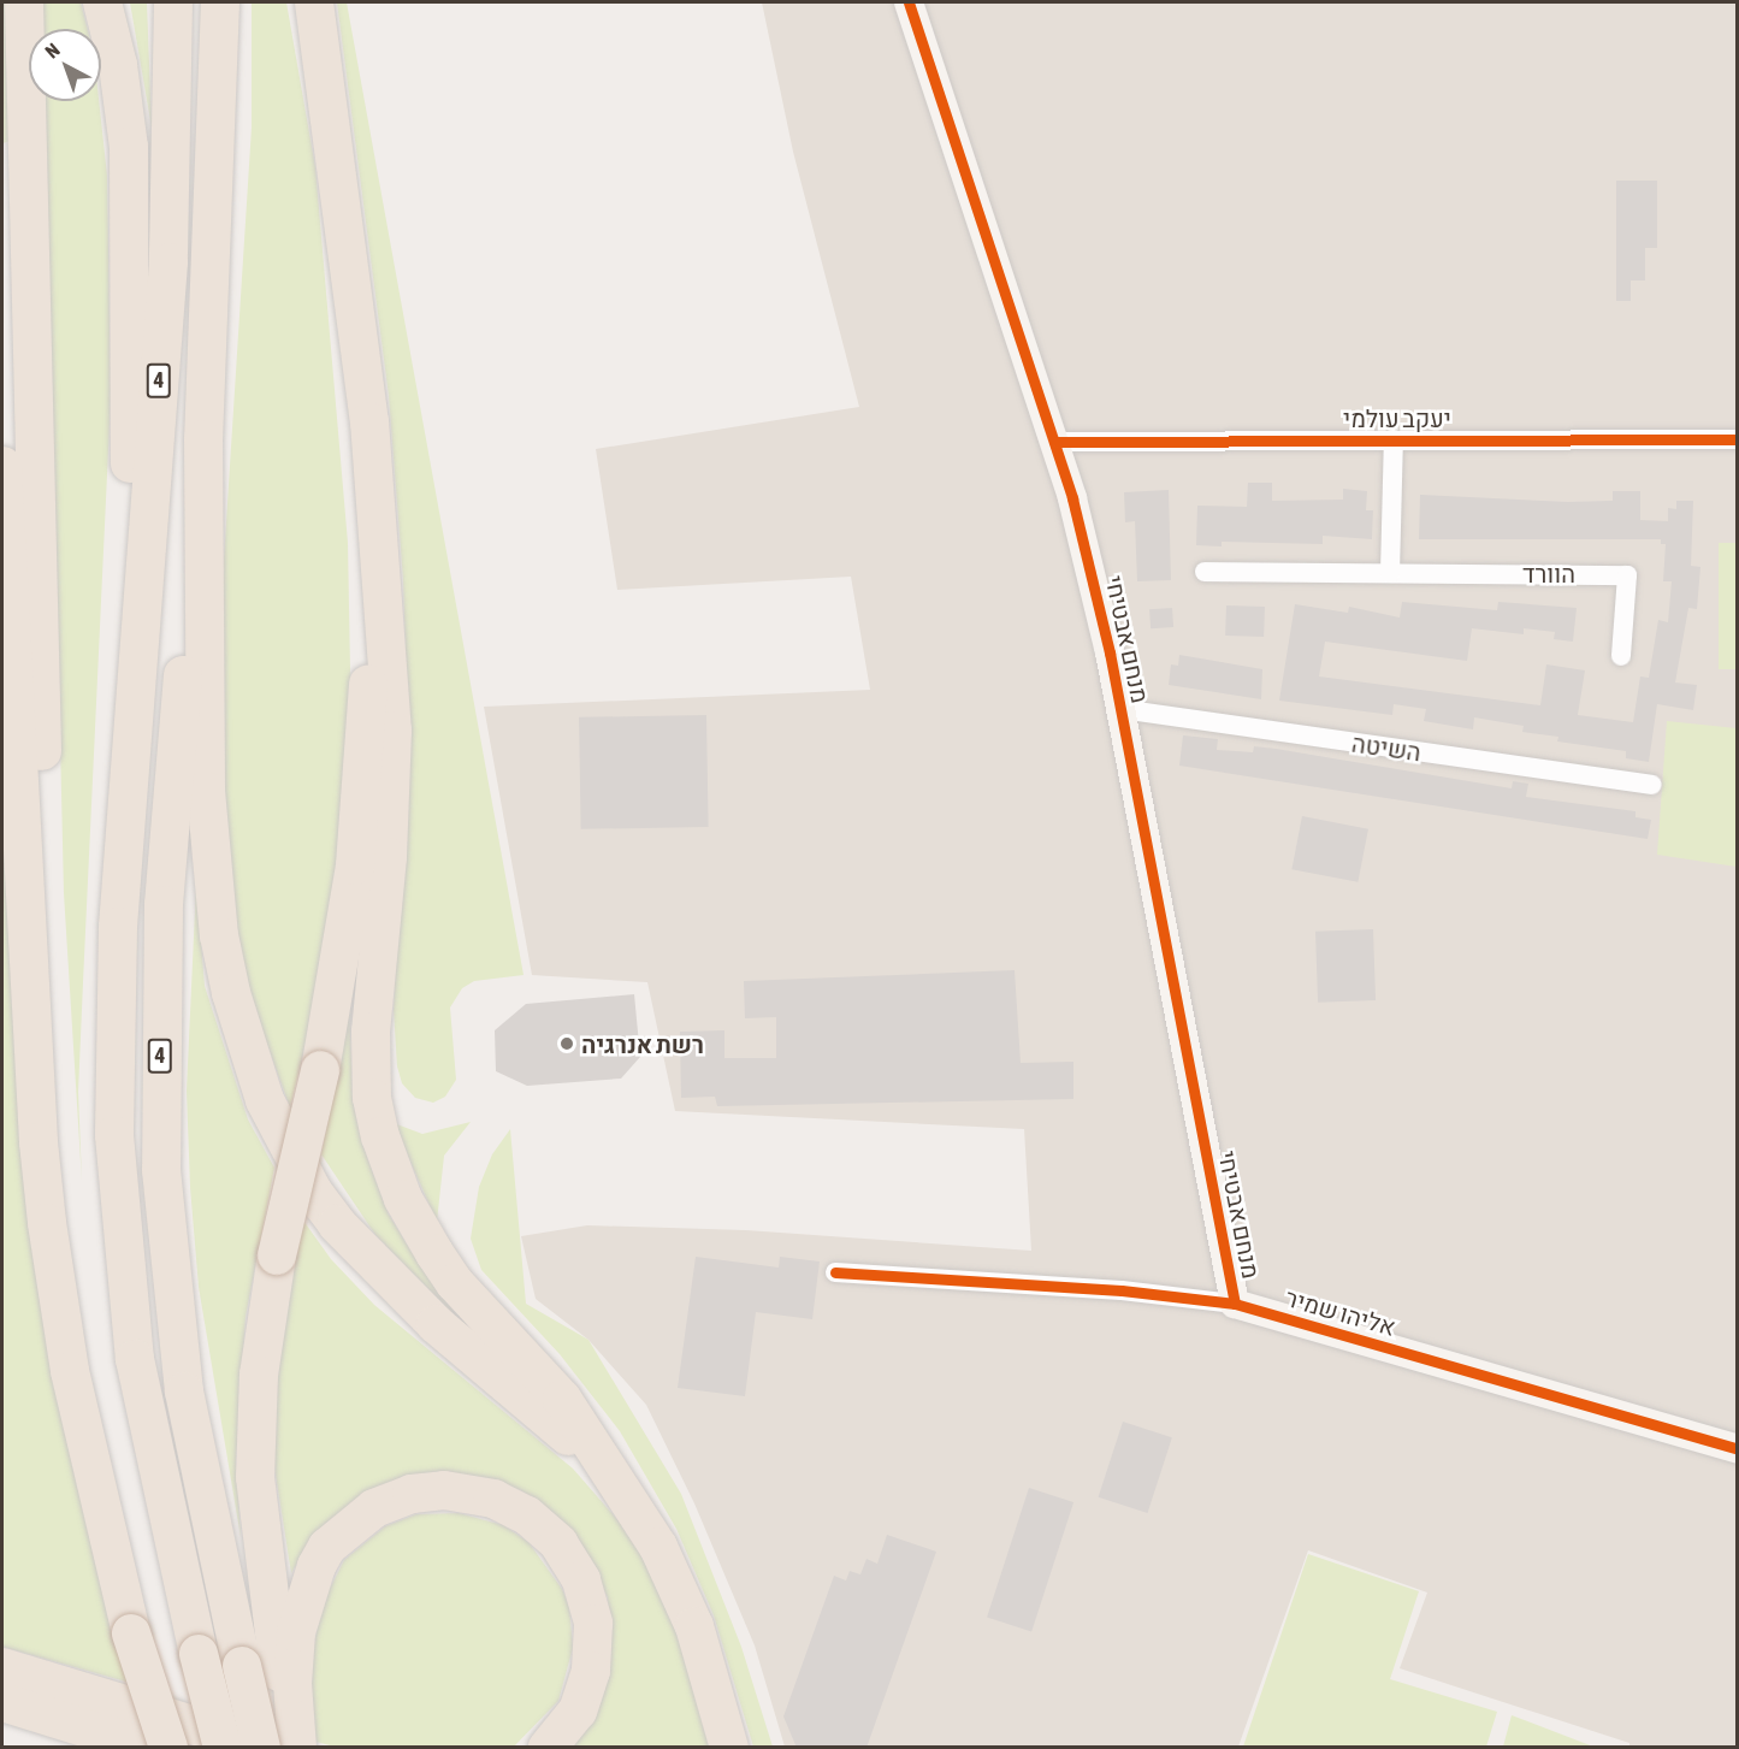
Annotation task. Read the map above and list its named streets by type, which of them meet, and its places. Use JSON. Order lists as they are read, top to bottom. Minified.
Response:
{"streets":{"highway":["4"],"street":["יעקב עולמי","הוורד","מנחם אבטיחי","השיטה","אליהו שמיר"]},"crossings":[["יעקב עולמי","מנחם אבטיחי"],["מנחם אבטיחי","השיטה"],["מנחם אבטיחי","אליהו שמיר"]],"places":["רשת אנרגיה"],"north":"top left"}
